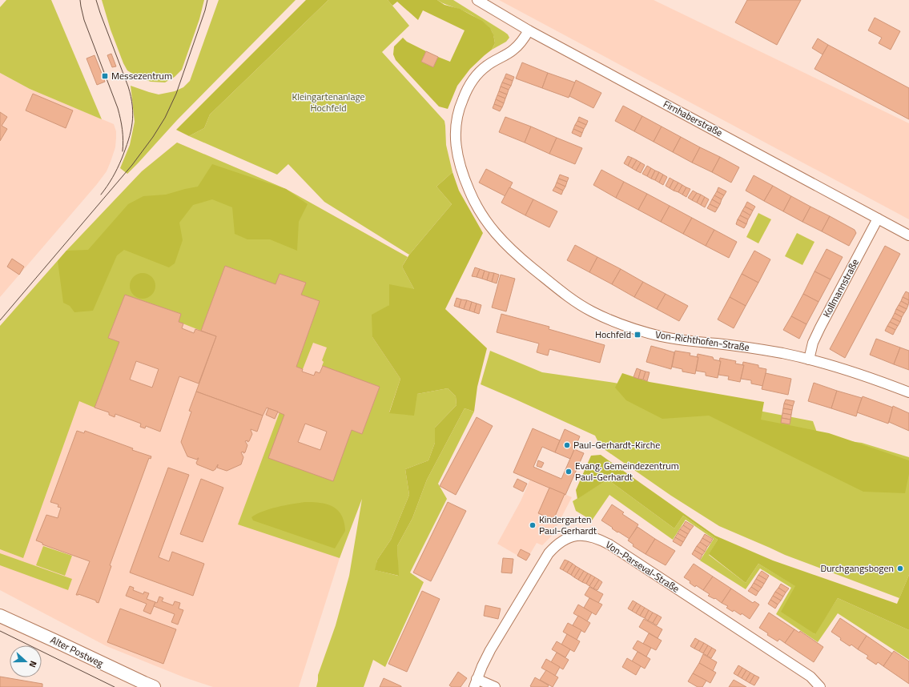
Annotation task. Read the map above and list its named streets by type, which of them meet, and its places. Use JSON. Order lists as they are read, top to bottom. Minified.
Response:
{"streets":{"street":["Firnhaberstraße","Kollmannstraße","Von-Richthofen-Straße","Von-Parseval-Straße","Alter Postweg"]},"crossings":[["Firnhaberstraße","Kollmannstraße"],["Firnhaberstraße","Von-Richthofen-Straße"],["Kollmannstraße","Von-Richthofen-Straße"]],"parks":["Kleingartenanlage Hochfeld"],"places":{"transit":["Messezentrum","Hochfeld"],"other":["Paul-Gerhardt-Kirche","Evang. Gemeindezentrum Paul-Gerhardt","Kindergarten Paul-Gerhardt","Durchgangsbogen"]},"north":"right"}
